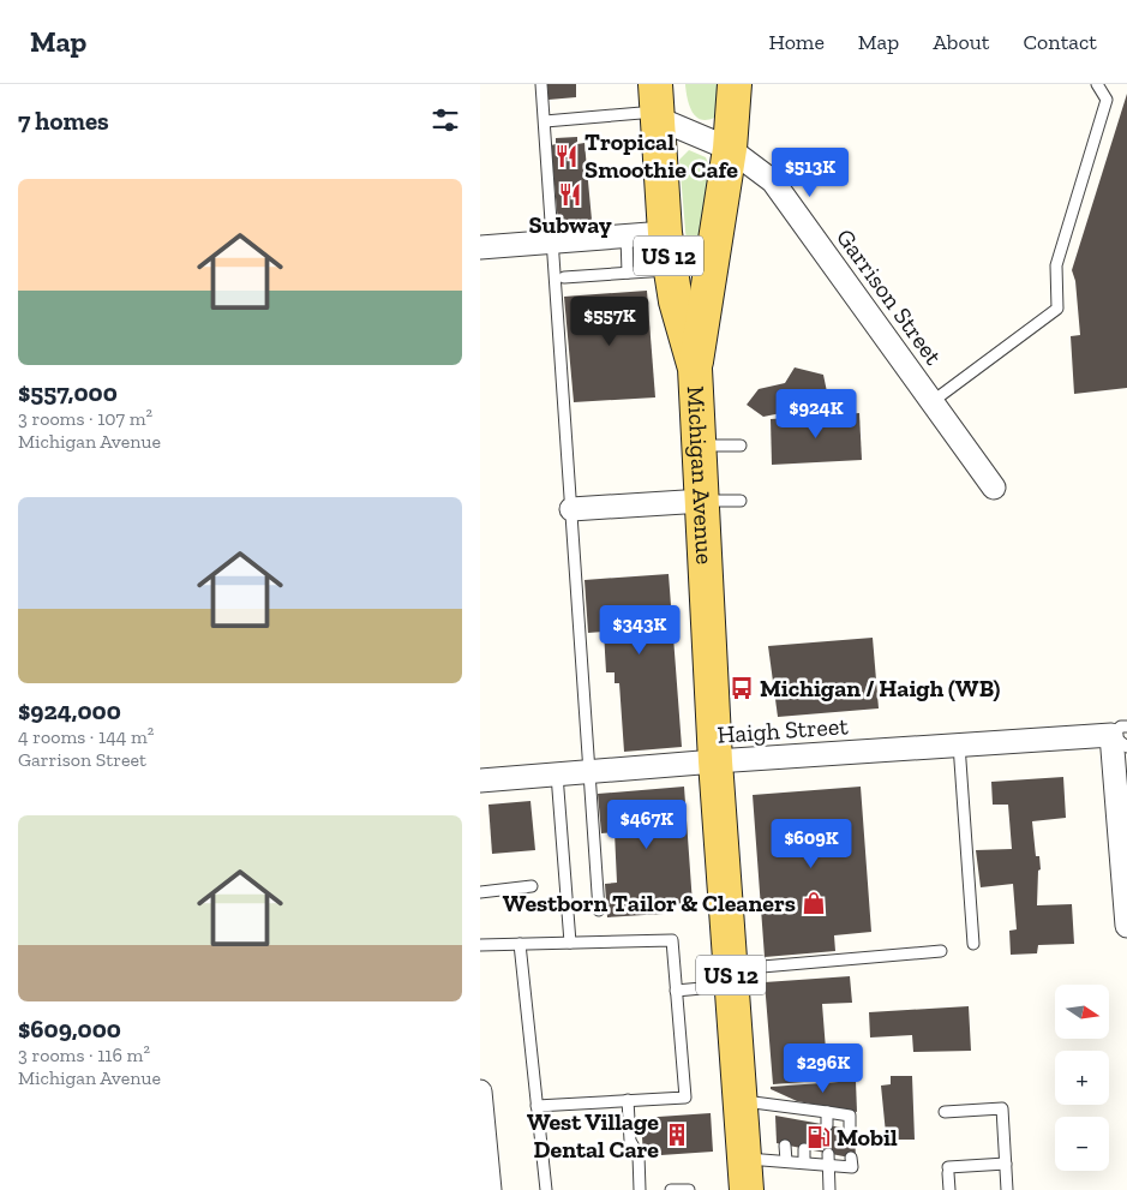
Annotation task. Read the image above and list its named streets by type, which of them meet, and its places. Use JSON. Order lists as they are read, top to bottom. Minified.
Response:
{"streets":{"main road":["US 12","Michigan Avenue"],"street":["Garrison Street","Haigh Street"]},"crossings":[["Garrison Street","Michigan Avenue"],["Michigan Avenue","Haigh Street"]],"places":{"restaurant":["Tropical Smoothie Cafe","Subway"],"bus stop":["Michigan / Haigh (WB)"],"shop":["Westborn Tailor & Cleaners"],"building":["West Village Dental Care"],"fuel station":["Mobil"]},"north":"right","page":{"header":"Map","nav":["Home","Map","About","Contact"],"heading":"7 homes","price":["$513K","$557K","$924K","$343K","$467K","$609K","$296K"],"list":[{"name":"$557,000","note":"3 rooms · 107 m² · Michigan Avenue"},{"name":"$924,000","note":"4 rooms · 144 m² · Garrison Street"},{"name":"$609,000","note":"3 rooms · 116 m² · Michigan Avenue"}],"map_buttons":["+","−"]}}
